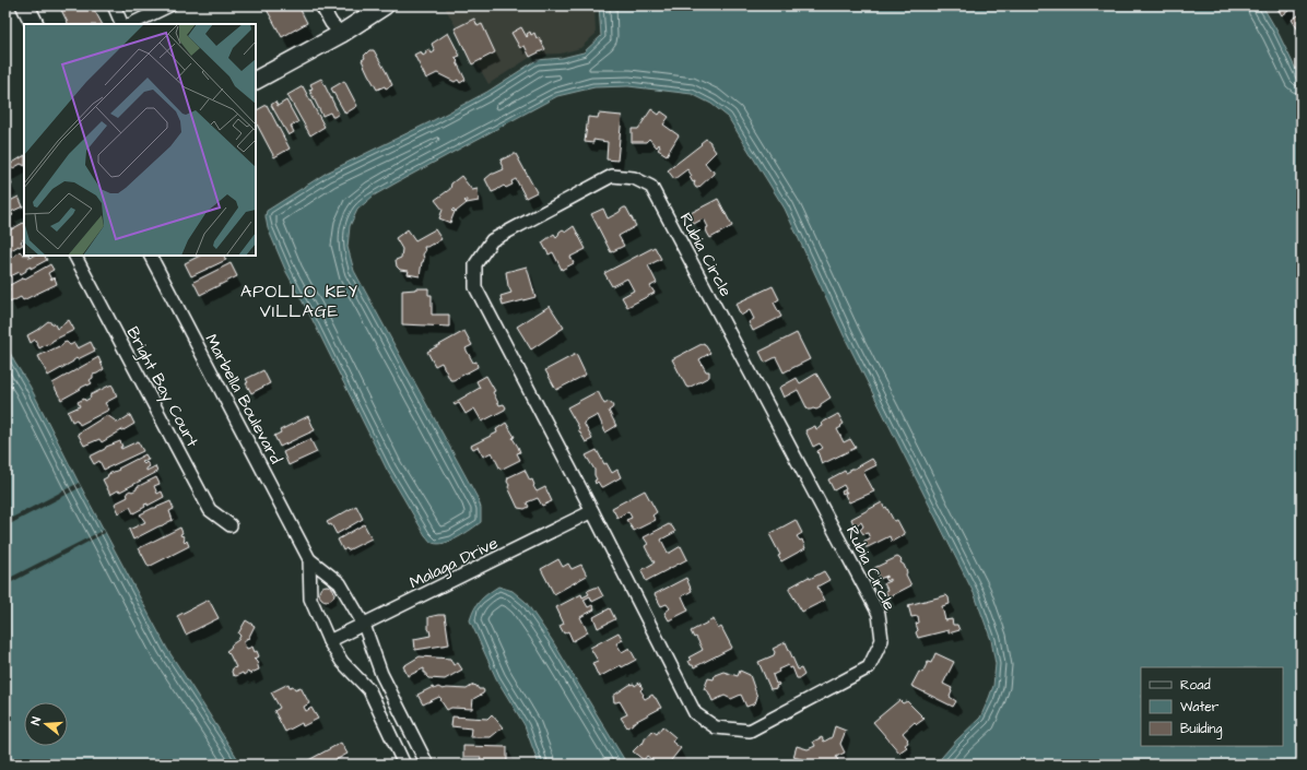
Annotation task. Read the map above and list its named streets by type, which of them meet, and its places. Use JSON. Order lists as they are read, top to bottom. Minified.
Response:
{"streets":{"street":["Rubia Circle","Bright Bay Court","Marbella Boulevard","Malaga Drive"]},"crossings":[["Rubia Circle","Malaga Drive"],["Marbella Boulevard","Malaga Drive"]],"districts":["APOLLO KEY VILLAGE"],"legend":["Road","Water","Building"],"north":"left"}
